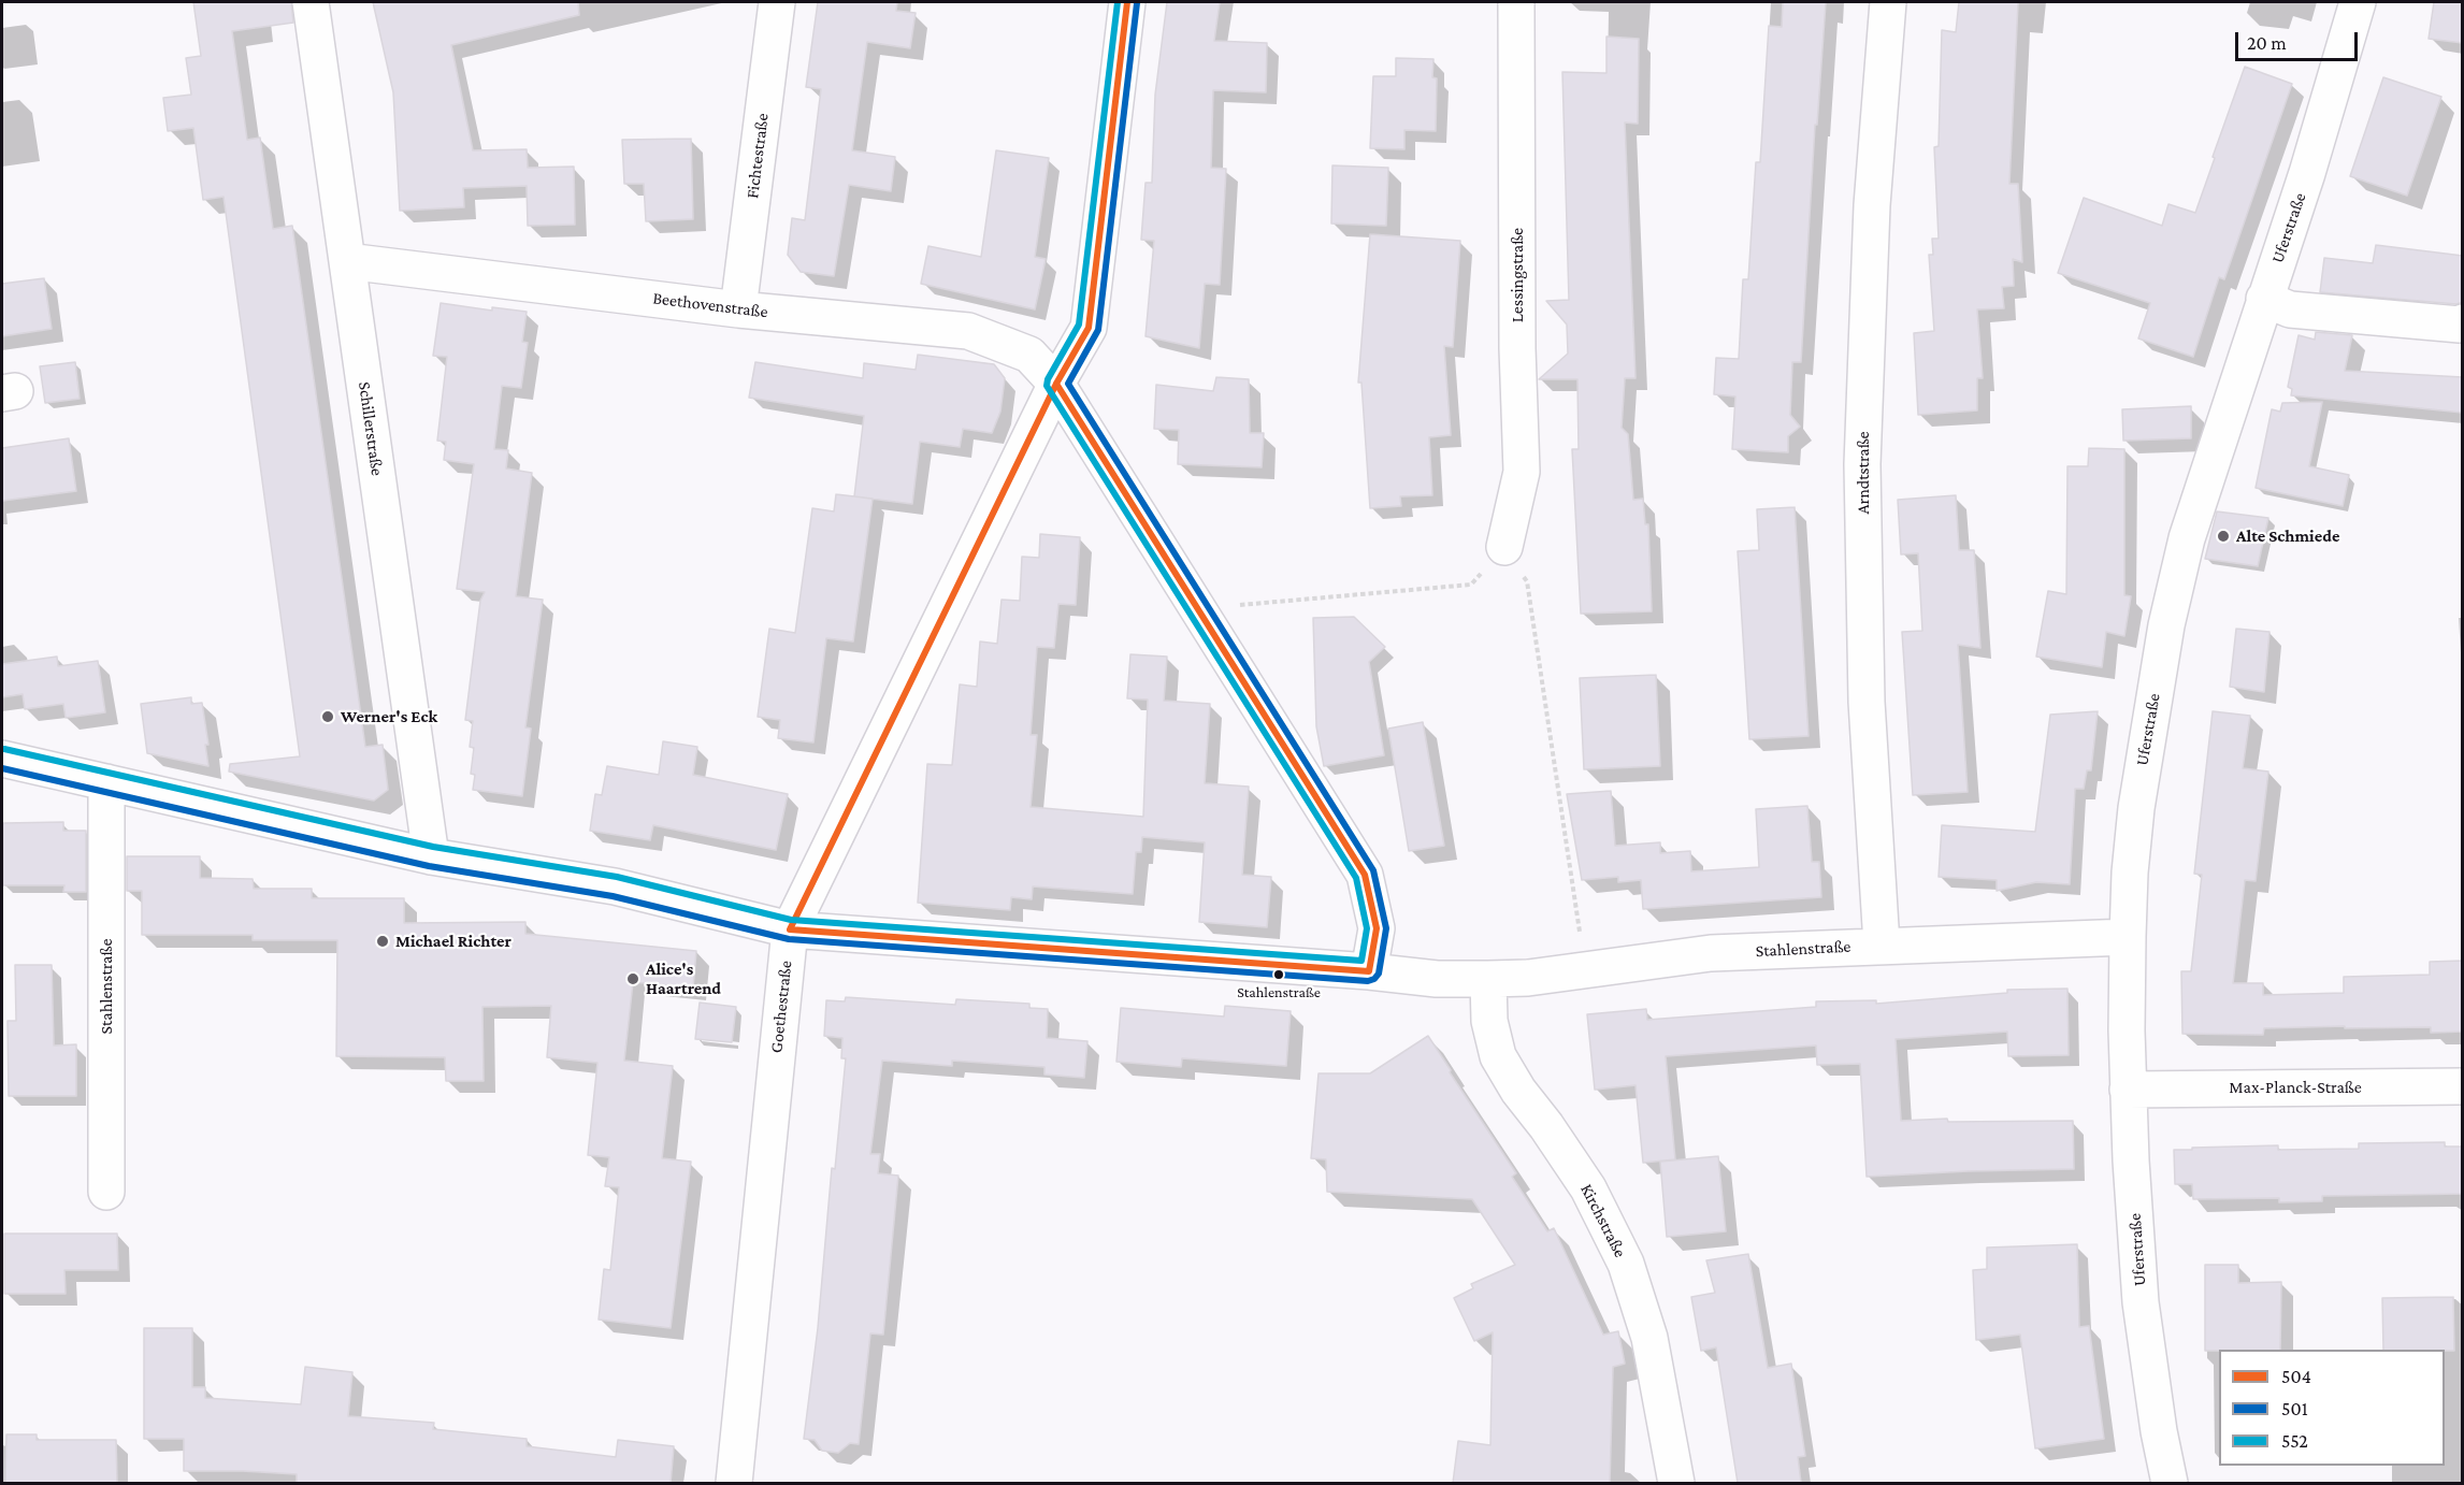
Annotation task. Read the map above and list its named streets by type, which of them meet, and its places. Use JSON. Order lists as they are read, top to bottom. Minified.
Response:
{"streets":{"street":["Fichtestraße","Uferstraße","Lessingstraße","Beethovenstraße","Schillerstraße","Arndtstraße","Stahlenstraße","Goethestraße","Max-Planck-Straße","Kirchstraße"]},"crossings":[["Fichtestraße","Beethovenstraße"],["Uferstraße","Stahlenstraße"],["Uferstraße","Max-Planck-Straße"],["Beethovenstraße","Schillerstraße"],["Beethovenstraße","Goethestraße"],["Schillerstraße","Stahlenstraße"],["Arndtstraße","Stahlenstraße"],["Stahlenstraße","Goethestraße"],["Stahlenstraße","Kirchstraße"]],"places":["Alte Schmiede","Werner's Eck","Michael Richter","Stahlenstraße","Alice's Haartrend"],"lines":["transit line 504","transit line 552","transit line 501"],"legend":["504","501","552"],"scale_bar":"20 m"}
